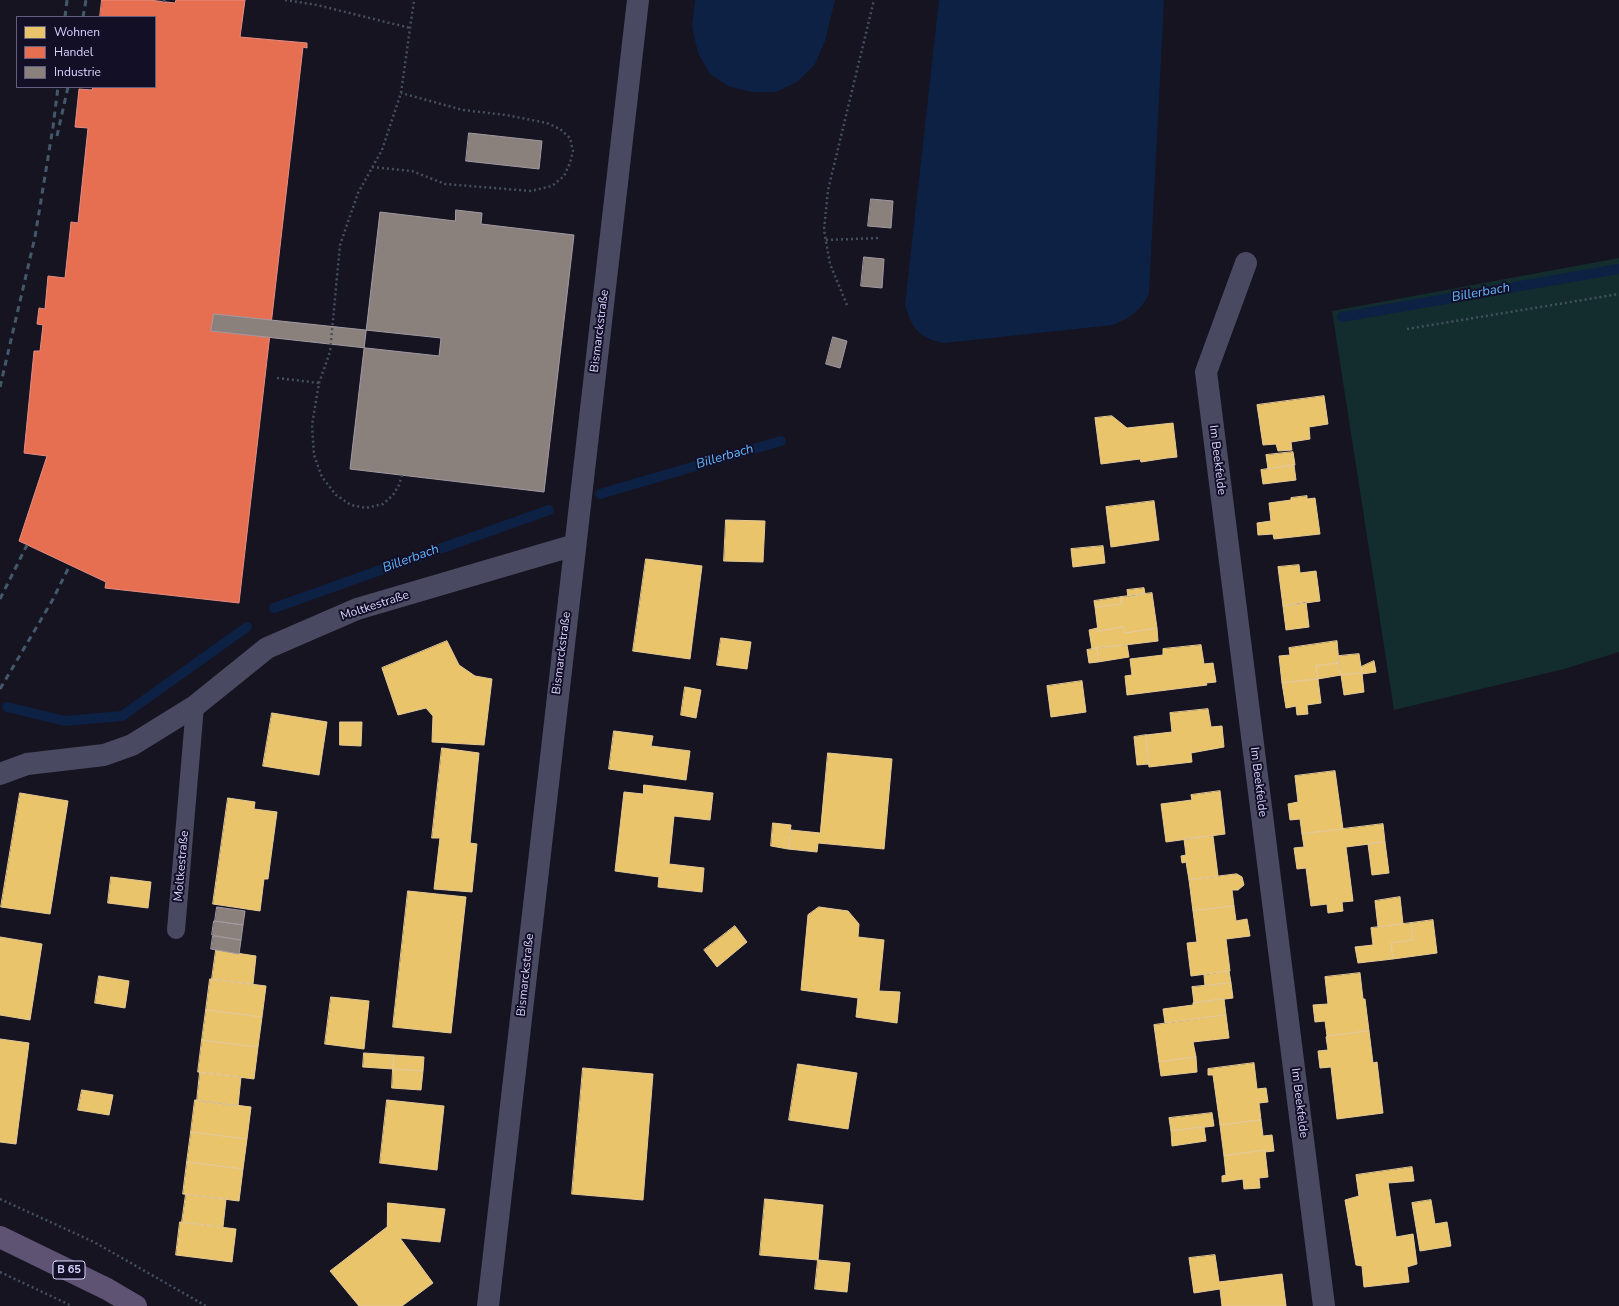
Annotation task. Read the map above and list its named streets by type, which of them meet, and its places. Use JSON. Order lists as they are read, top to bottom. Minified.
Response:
{"streets":{"main road":["B 65"],"street":["Bismarckstraße","Im Beekfelde","Moltkestraße"]},"crossings":[["Bismarckstraße","Moltkestraße"]],"water":["Billerbach"],"legend":["Wohnen","Handel","Industrie"]}
